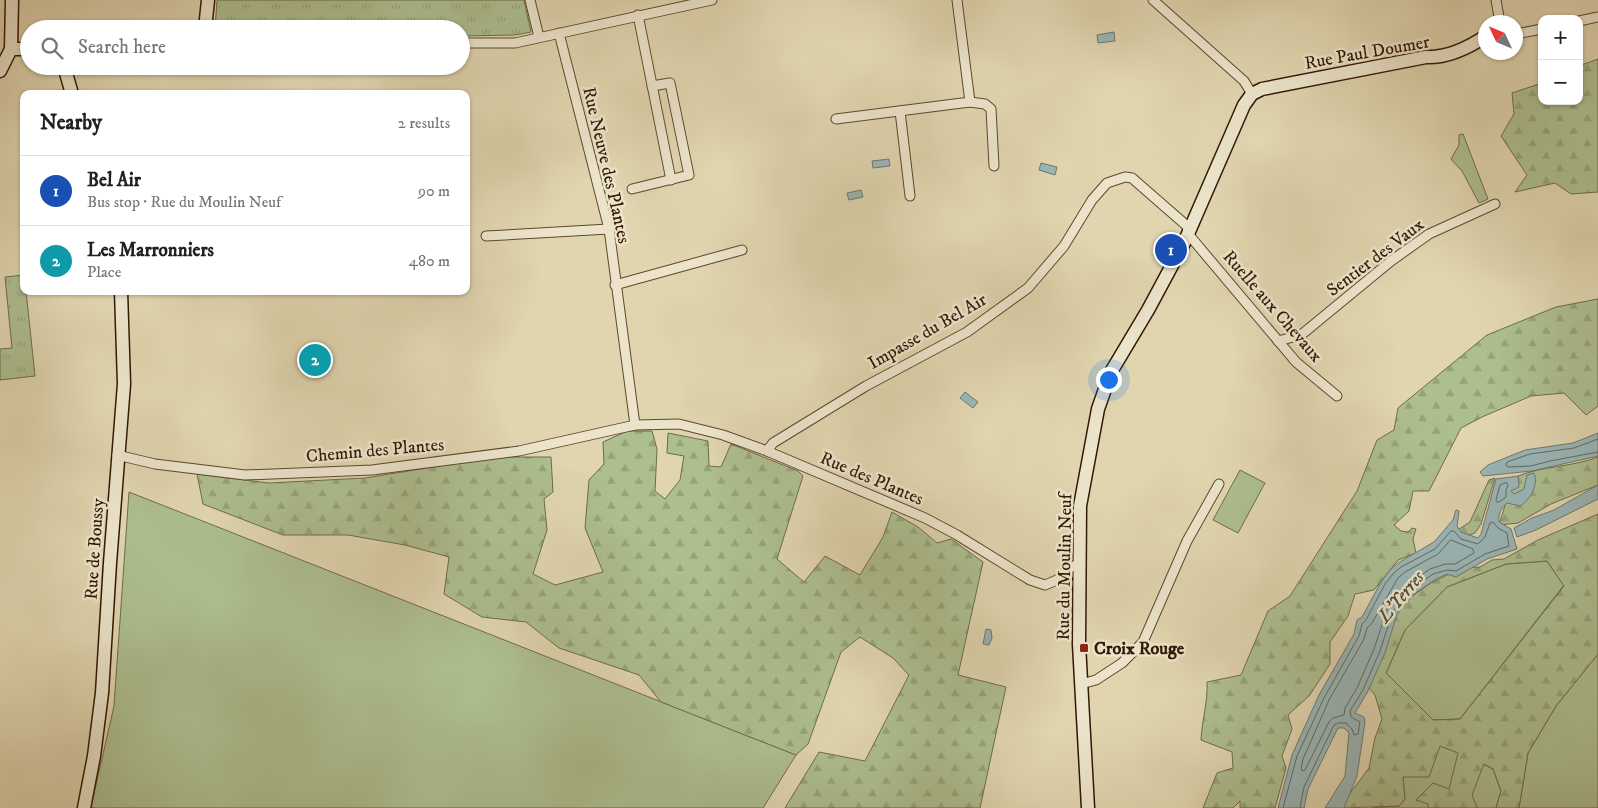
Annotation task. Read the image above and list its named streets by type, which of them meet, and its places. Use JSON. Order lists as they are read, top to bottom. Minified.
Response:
{"streets":{"street":["Rue Paul Doumer","Rue Neuve des Plantes","Sentier des Vaux","Ruelle aux Chevaux","Impasse du Bel Air","Chemin des Plantes","Rue des Plantes","Rue de Boussy","Rue du Moulin Neuf"]},"crossings":[["Rue Paul Doumer","Rue du Moulin Neuf"],["Rue Neuve des Plantes","Chemin des Plantes"],["Rue Neuve des Plantes","Rue des Plantes"],["Sentier des Vaux","Ruelle aux Chevaux"],["Ruelle aux Chevaux","Impasse du Bel Air"],["Ruelle aux Chevaux","Rue du Moulin Neuf"],["Impasse du Bel Air","Rue des Plantes"],["Impasse du Bel Air","Rue du Moulin Neuf"],["Chemin des Plantes","Rue des Plantes"],["Chemin des Plantes","Rue de Boussy"],["Rue des Plantes","Rue du Moulin Neuf"]],"water":["L'Yerres"],"places":{"transit":["Croix Rouge"]},"north":"top left","page":{"map_buttons":["+","−"],"search":"Search here","heading":["Nearby","2 results"],"list":[{"mark":"1","name":"Bel Air","note":"Bus stop · Rue du Moulin Neuf","value":"90 m"},{"mark":"2","name":"Les Marronniers","note":"Place","value":"480 m"}],"pins":["1","2"]}}
